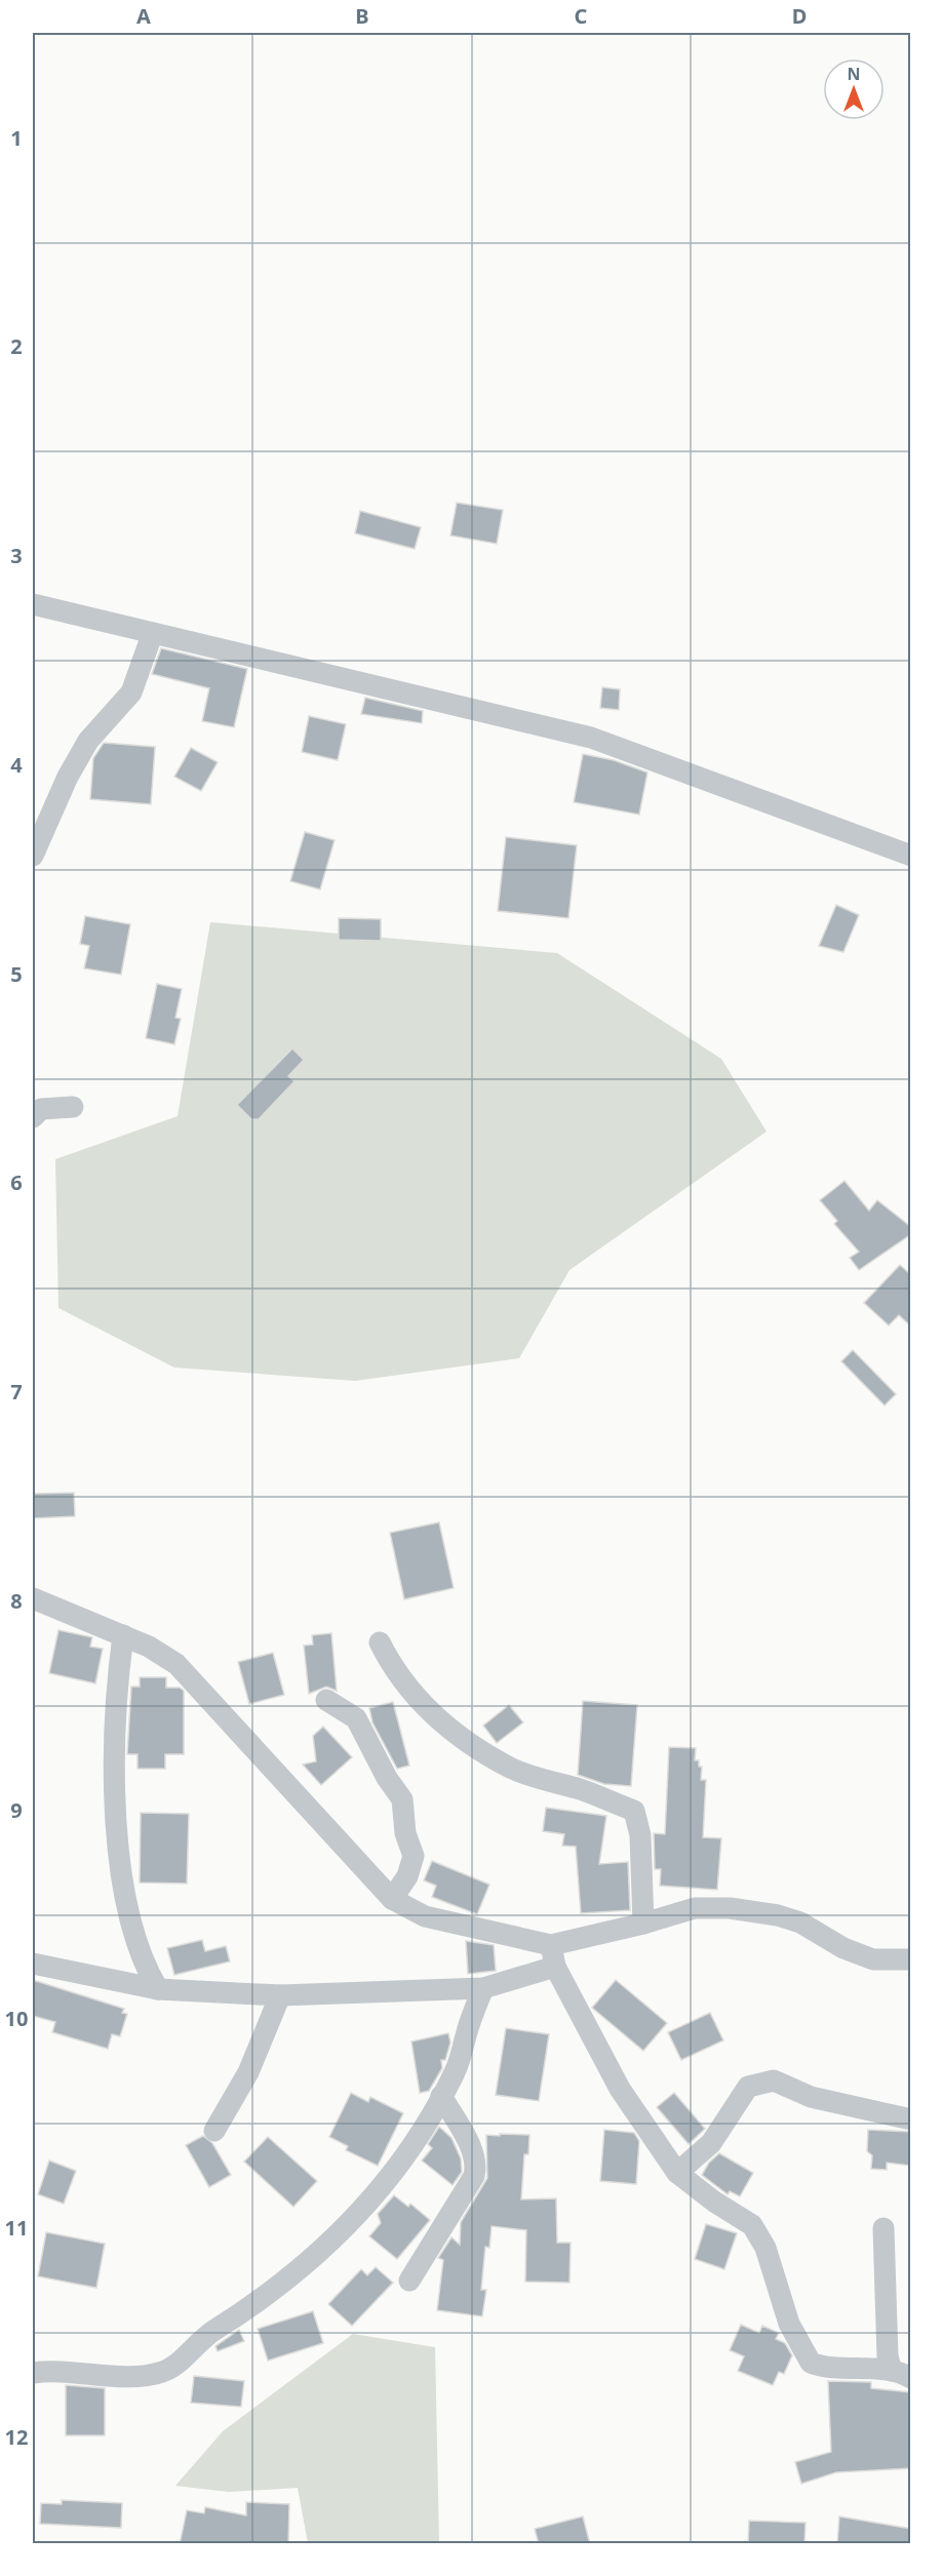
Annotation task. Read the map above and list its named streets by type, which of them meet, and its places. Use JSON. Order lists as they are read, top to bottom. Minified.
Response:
{"north":"top","grid":{"columns":["A","B","C","D"],"rows":["1","2","3","4","5","6","7","8","9","10","11","12"]}}
